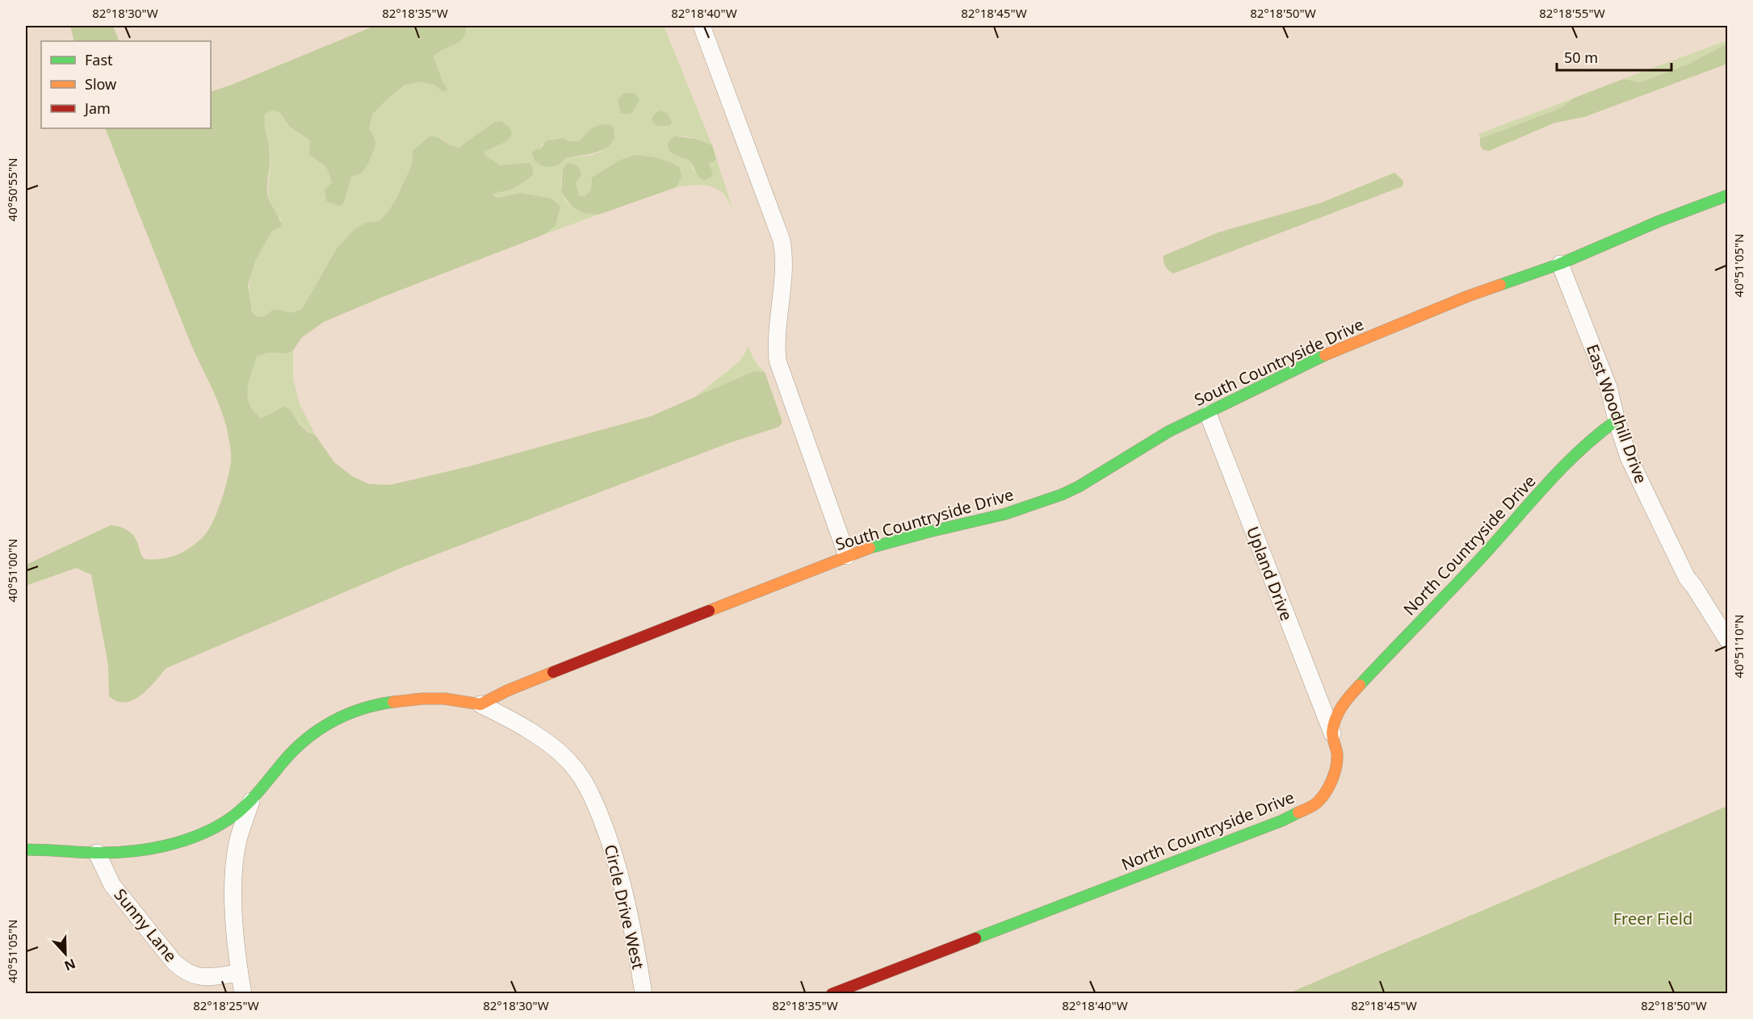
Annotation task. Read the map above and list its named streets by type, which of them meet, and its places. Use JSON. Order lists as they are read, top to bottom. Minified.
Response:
{"streets":{"street":["South Countryside Drive","East Woodhill Drive","North Countryside Drive","Upland Drive","Circle Drive West","Sunny Lane"]},"crossings":[["South Countryside Drive","East Woodhill Drive"],["South Countryside Drive","Upland Drive"],["South Countryside Drive","Circle Drive West"],["East Woodhill Drive","North Countryside Drive"],["North Countryside Drive","Upland Drive"]],"parks":["Freer Field"],"legend":["Fast","Slow","Jam"],"scale_bar":"50 m","north":"bottom","coordinates":["82°18'30\"W","82°18'35\"W","82°18'40\"W","82°18'45\"W","82°18'50\"W","82°18'55\"W","40°50'55\"N","40°51'05\"N","40°51'00\"N","40°51'10\"N","82°18'25\"W"]}
